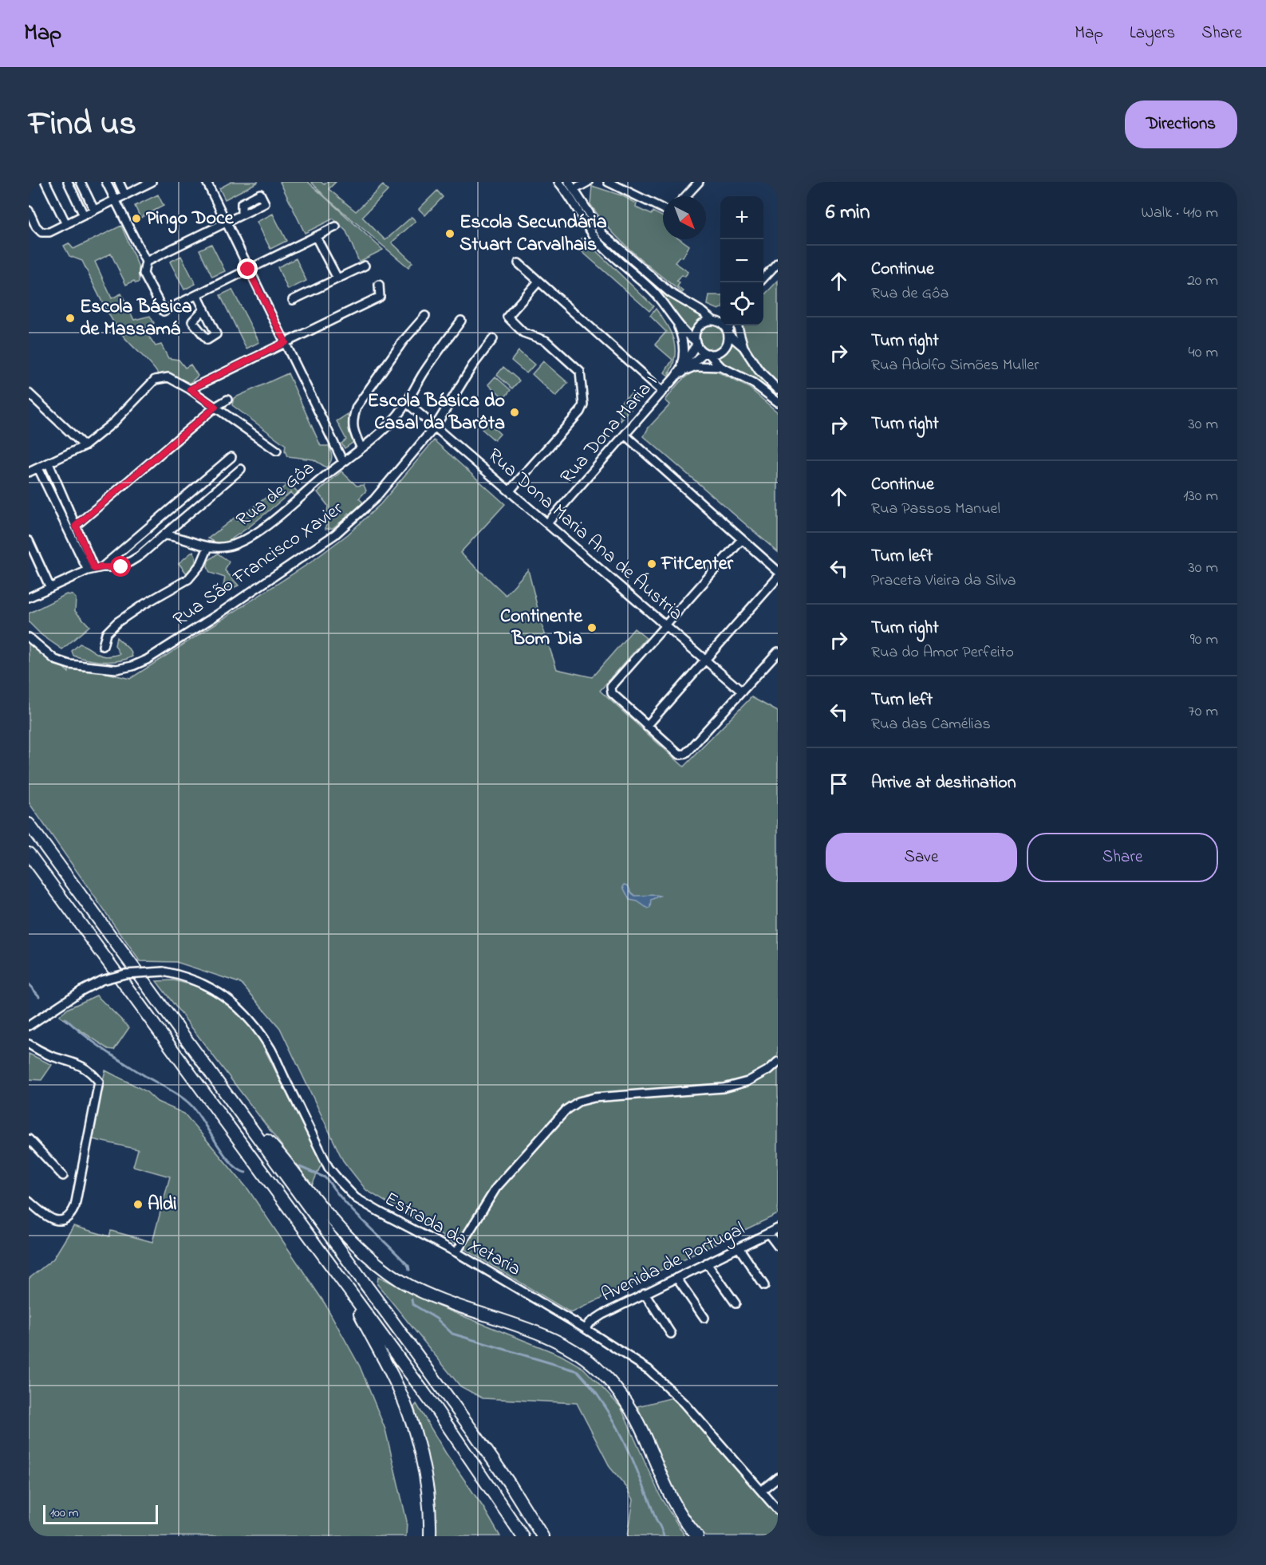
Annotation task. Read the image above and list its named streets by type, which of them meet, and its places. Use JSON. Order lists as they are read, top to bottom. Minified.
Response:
{"streets":{"street":["Rua Dona Maria I","Rua de Gôa","Rua Dona Maria Ana de Áustria","Rua São Francisco Xavier","Estrada da Xetaria","Avenida de Portugal"]},"crossings":[["Rua Dona Maria I","Rua Dona Maria Ana de Áustria"],["Rua de Gôa","Rua Dona Maria Ana de Áustria"],["Rua Dona Maria Ana de Áustria","Rua São Francisco Xavier"],["Estrada da Xetaria","Avenida de Portugal"]],"places":["Pingo Doce","Escola Secundária Stuart Carvalhais","Escola Básica de Massamá","Escola Básica do Casal da Barôta","FitCenter","Continente Bom Dia","Aldi"],"scale_bar":"100 m","north":"bottom right","page":{"header":"Map","nav":["Map","Layers","Share"],"title":"Find us","buttons":["Directions",["Save","Share"]],"heading":["6 min","Walk · 410 m"],"map_buttons":["+","−"],"list":[["Continue","Rua de Gôa","20 m"],["Turn right","Rua Adolfo Simões Muller","40 m"],["Turn right","30 m"],["Continue","Rua Passos Manuel","130 m"],["Turn left","Praceta Vieira da Silva","30 m"],["Turn right","Rua do Amor Perfeito","90 m"],["Turn left","Rua das Camélias","70 m"],"Arrive at destination"],"scale":"100 m"}}
